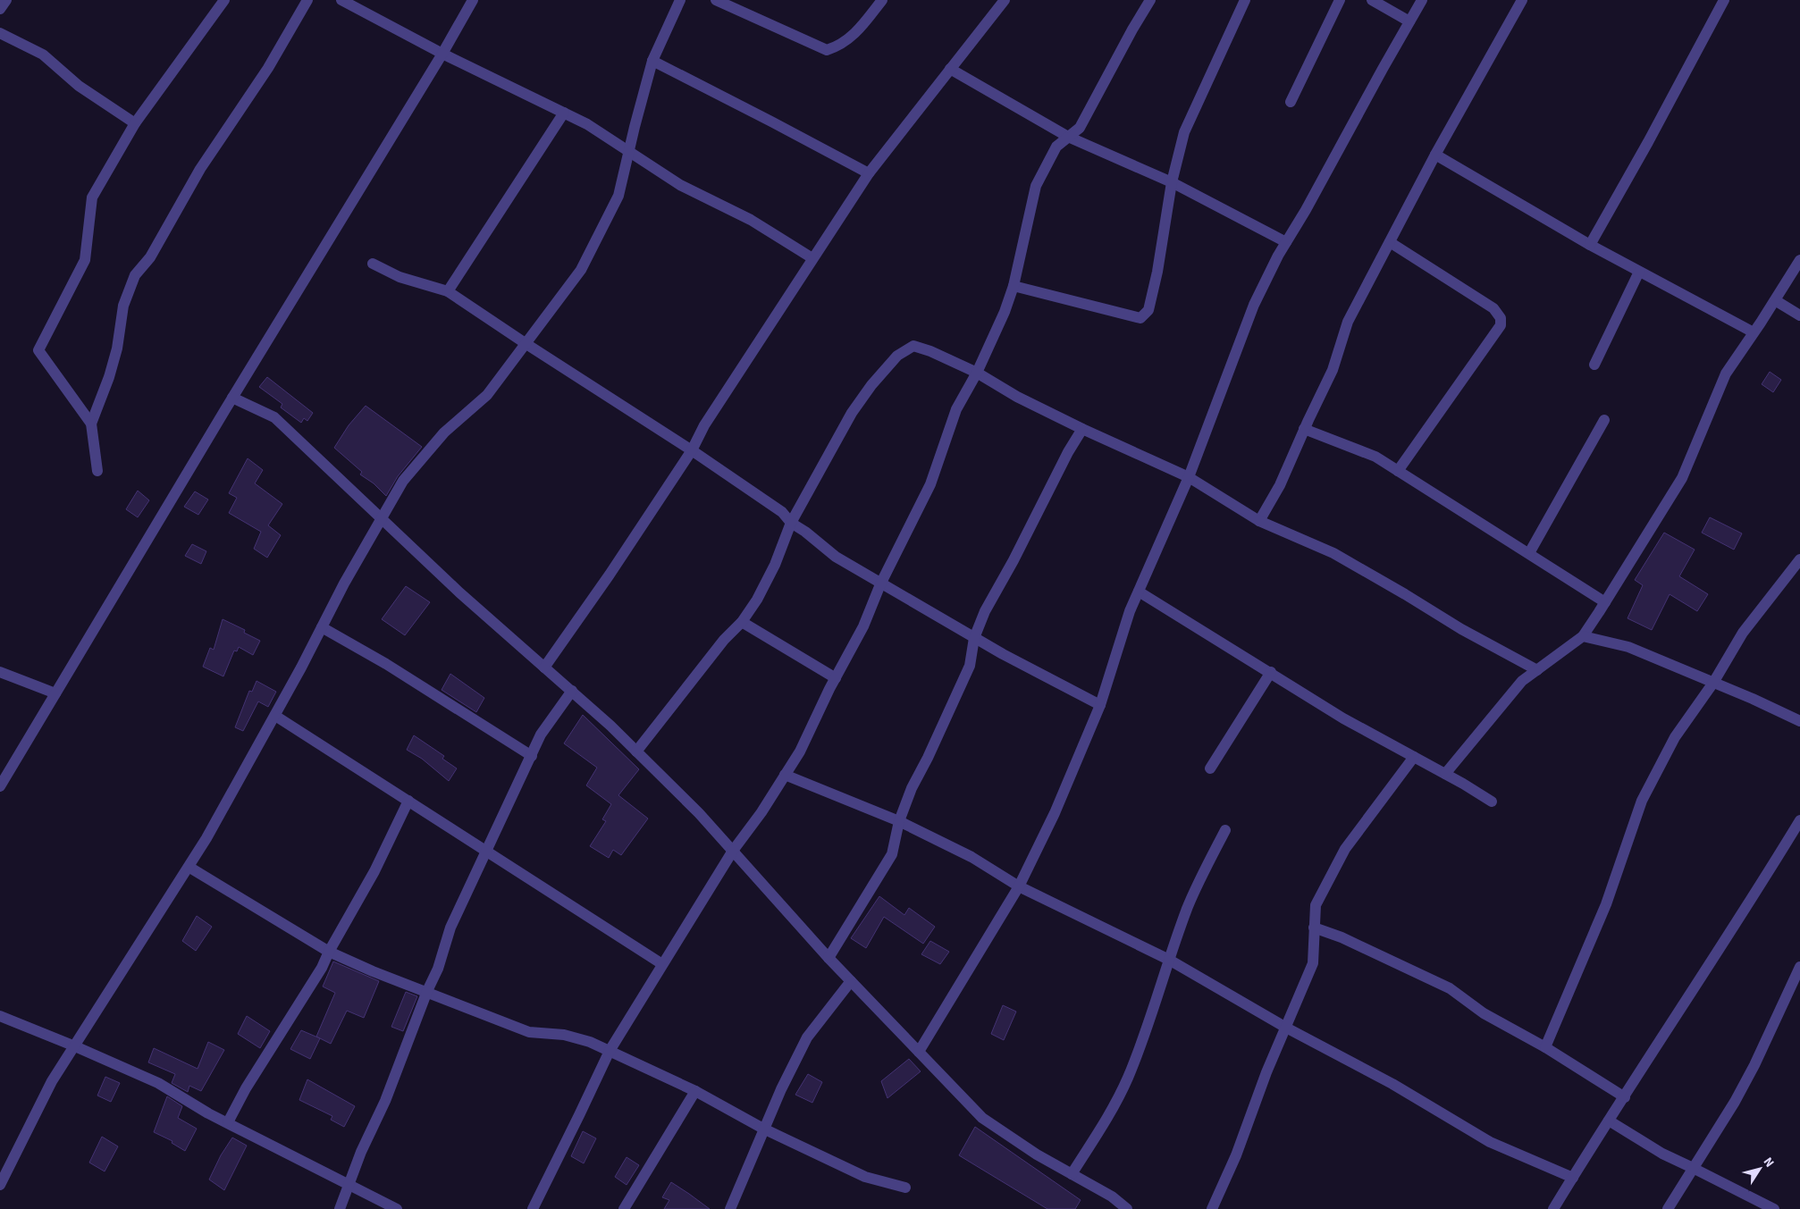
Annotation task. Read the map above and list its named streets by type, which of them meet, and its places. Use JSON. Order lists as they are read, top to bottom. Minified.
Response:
{"north":"top right"}
